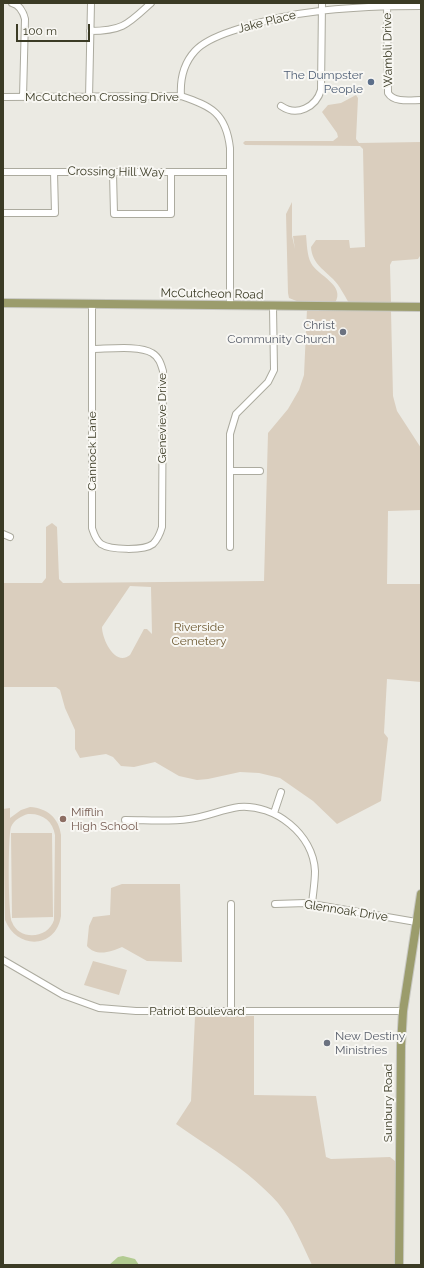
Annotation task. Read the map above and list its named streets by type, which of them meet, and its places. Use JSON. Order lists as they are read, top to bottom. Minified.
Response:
{"streets":{"main road":["McCutcheon Road","Sunbury Road"],"street":["Jake Place","Wambli Drive","McCutcheon Crossing Drive","Crossing Hill Way","Genevieve Drive","Cannock Lane","Glennoak Drive","Patriot Boulevard"]},"crossings":[["Jake Place","Wambli Drive"],["Jake Place","McCutcheon Crossing Drive"],["McCutcheon Crossing Drive","Crossing Hill Way"],["McCutcheon Crossing Drive","McCutcheon Road"],["McCutcheon Road","Cannock Lane"],["Genevieve Drive","Cannock Lane"],["Glennoak Drive","Sunbury Road"],["Patriot Boulevard","Sunbury Road"]],"parks":["Riverside Cemetery"],"places":["The Dumpster People","Christ Community Church","Mifflin High School","New Destiny Ministries"],"scale_bar":"100 m"}
